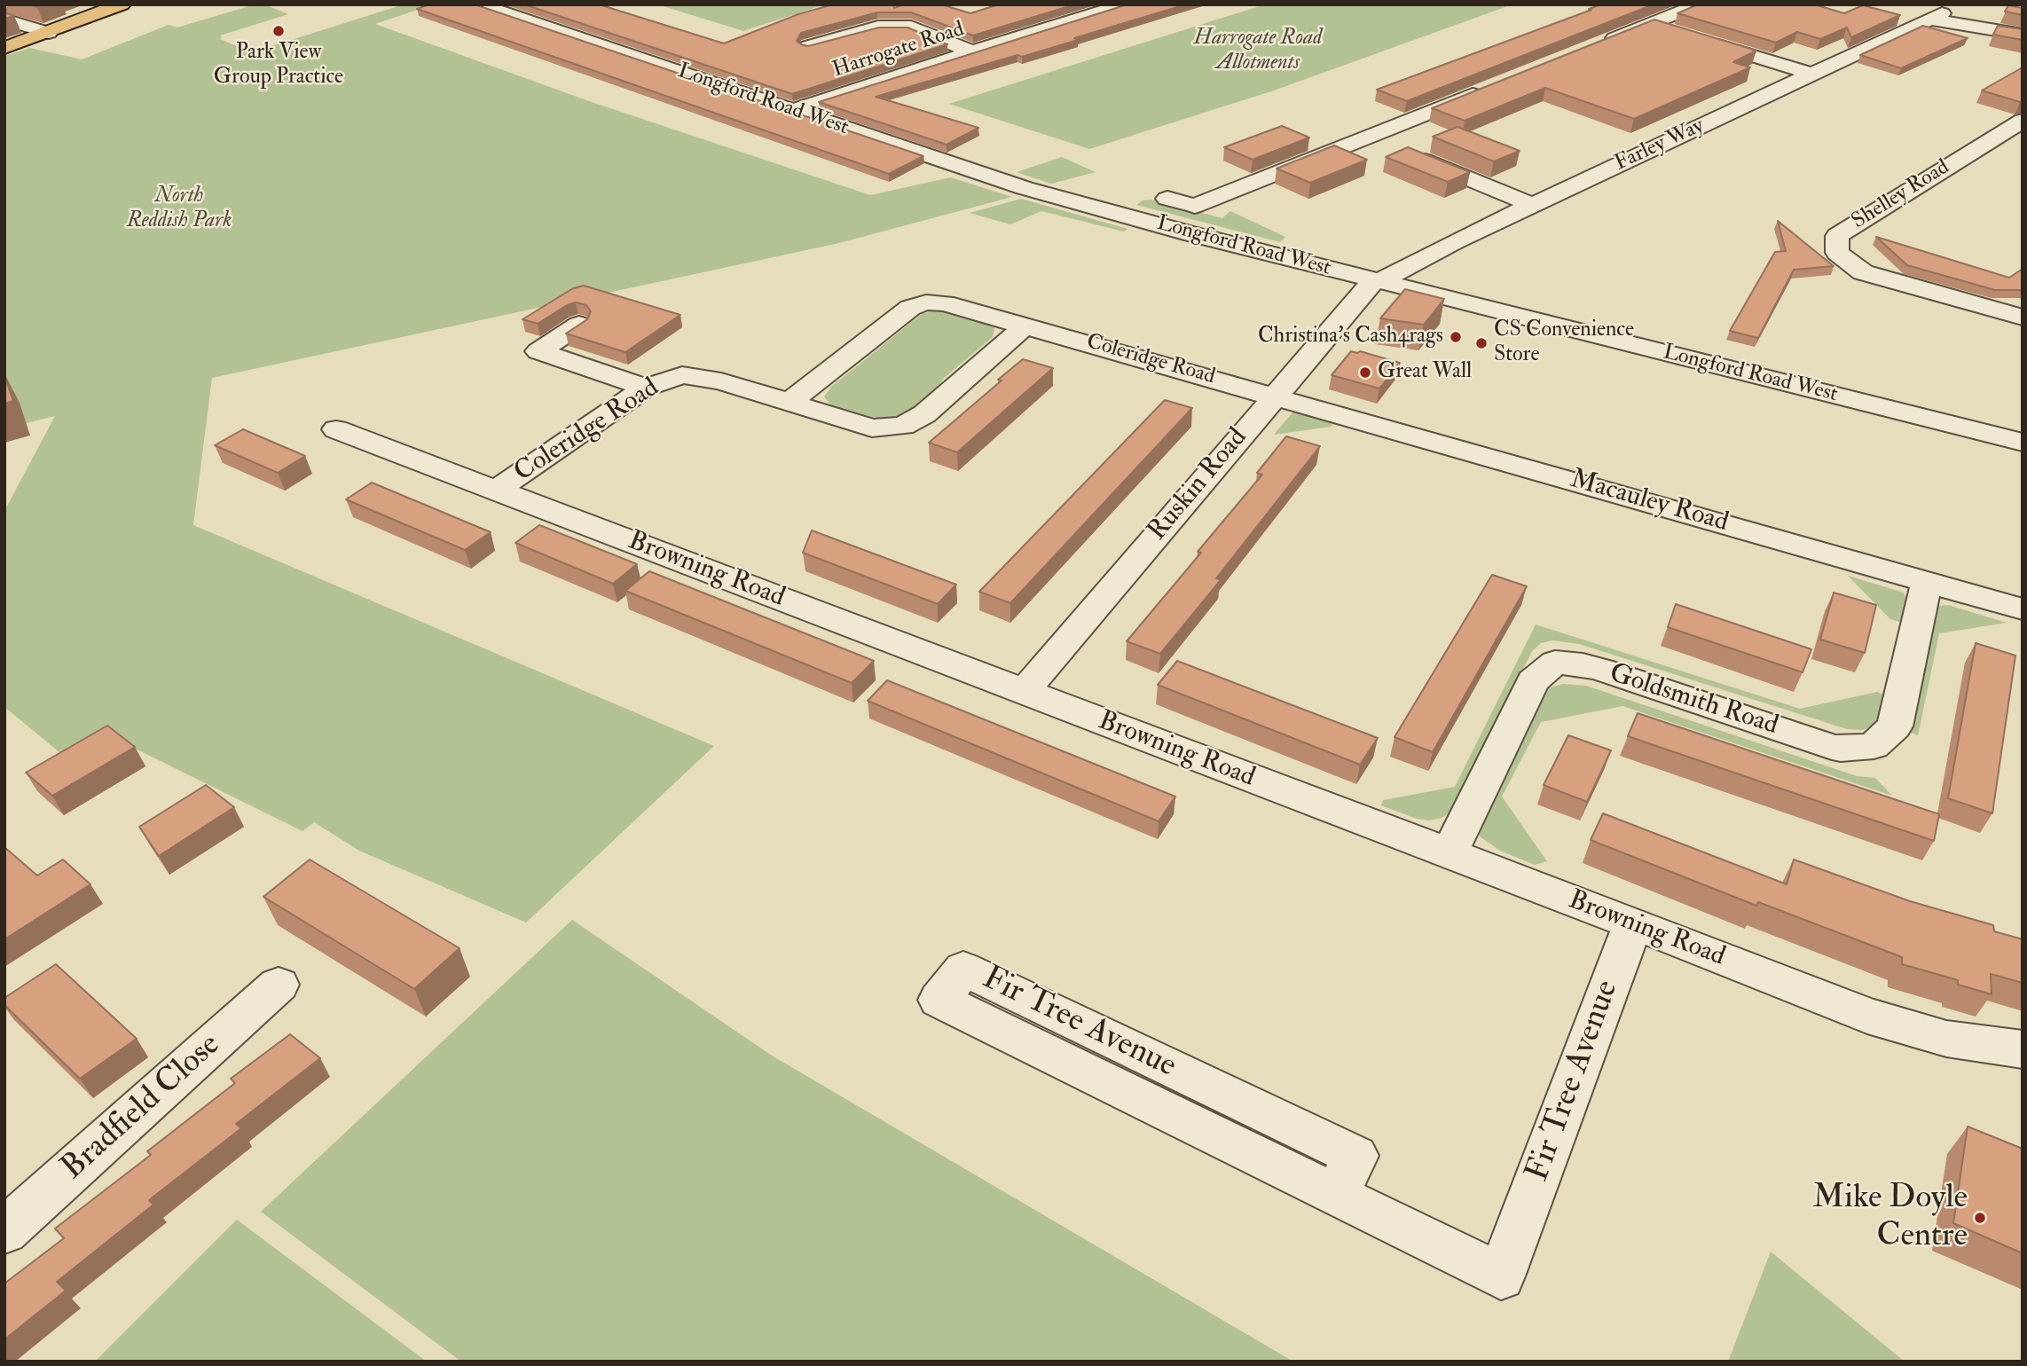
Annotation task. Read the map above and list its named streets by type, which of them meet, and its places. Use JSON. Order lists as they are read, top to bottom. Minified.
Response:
{"streets":{"street":["Harrogate Road","Longford Road West","Farley Way","Shelley Road","Coleridge Road","Ruskin Road","Macauley Road","Browning Road","Goldsmith Road","Fir Tree Avenue","Bradfield Close"]},"crossings":[["Harrogate Road","Longford Road West"],["Longford Road West","Farley Way"],["Longford Road West","Ruskin Road"],["Farley Way","Ruskin Road"],["Coleridge Road","Ruskin Road"],["Coleridge Road","Macauley Road"],["Coleridge Road","Browning Road"],["Ruskin Road","Macauley Road"],["Ruskin Road","Browning Road"],["Macauley Road","Goldsmith Road"],["Browning Road","Goldsmith Road"],["Browning Road","Fir Tree Avenue"]],"parks":["Harrogate Road Allotments","North Reddish Park"],"places":["Park View Group Practice","Christina's Cash4rags","CS Convenience Store","Great Wall","Mike Doyle Centre"]}
